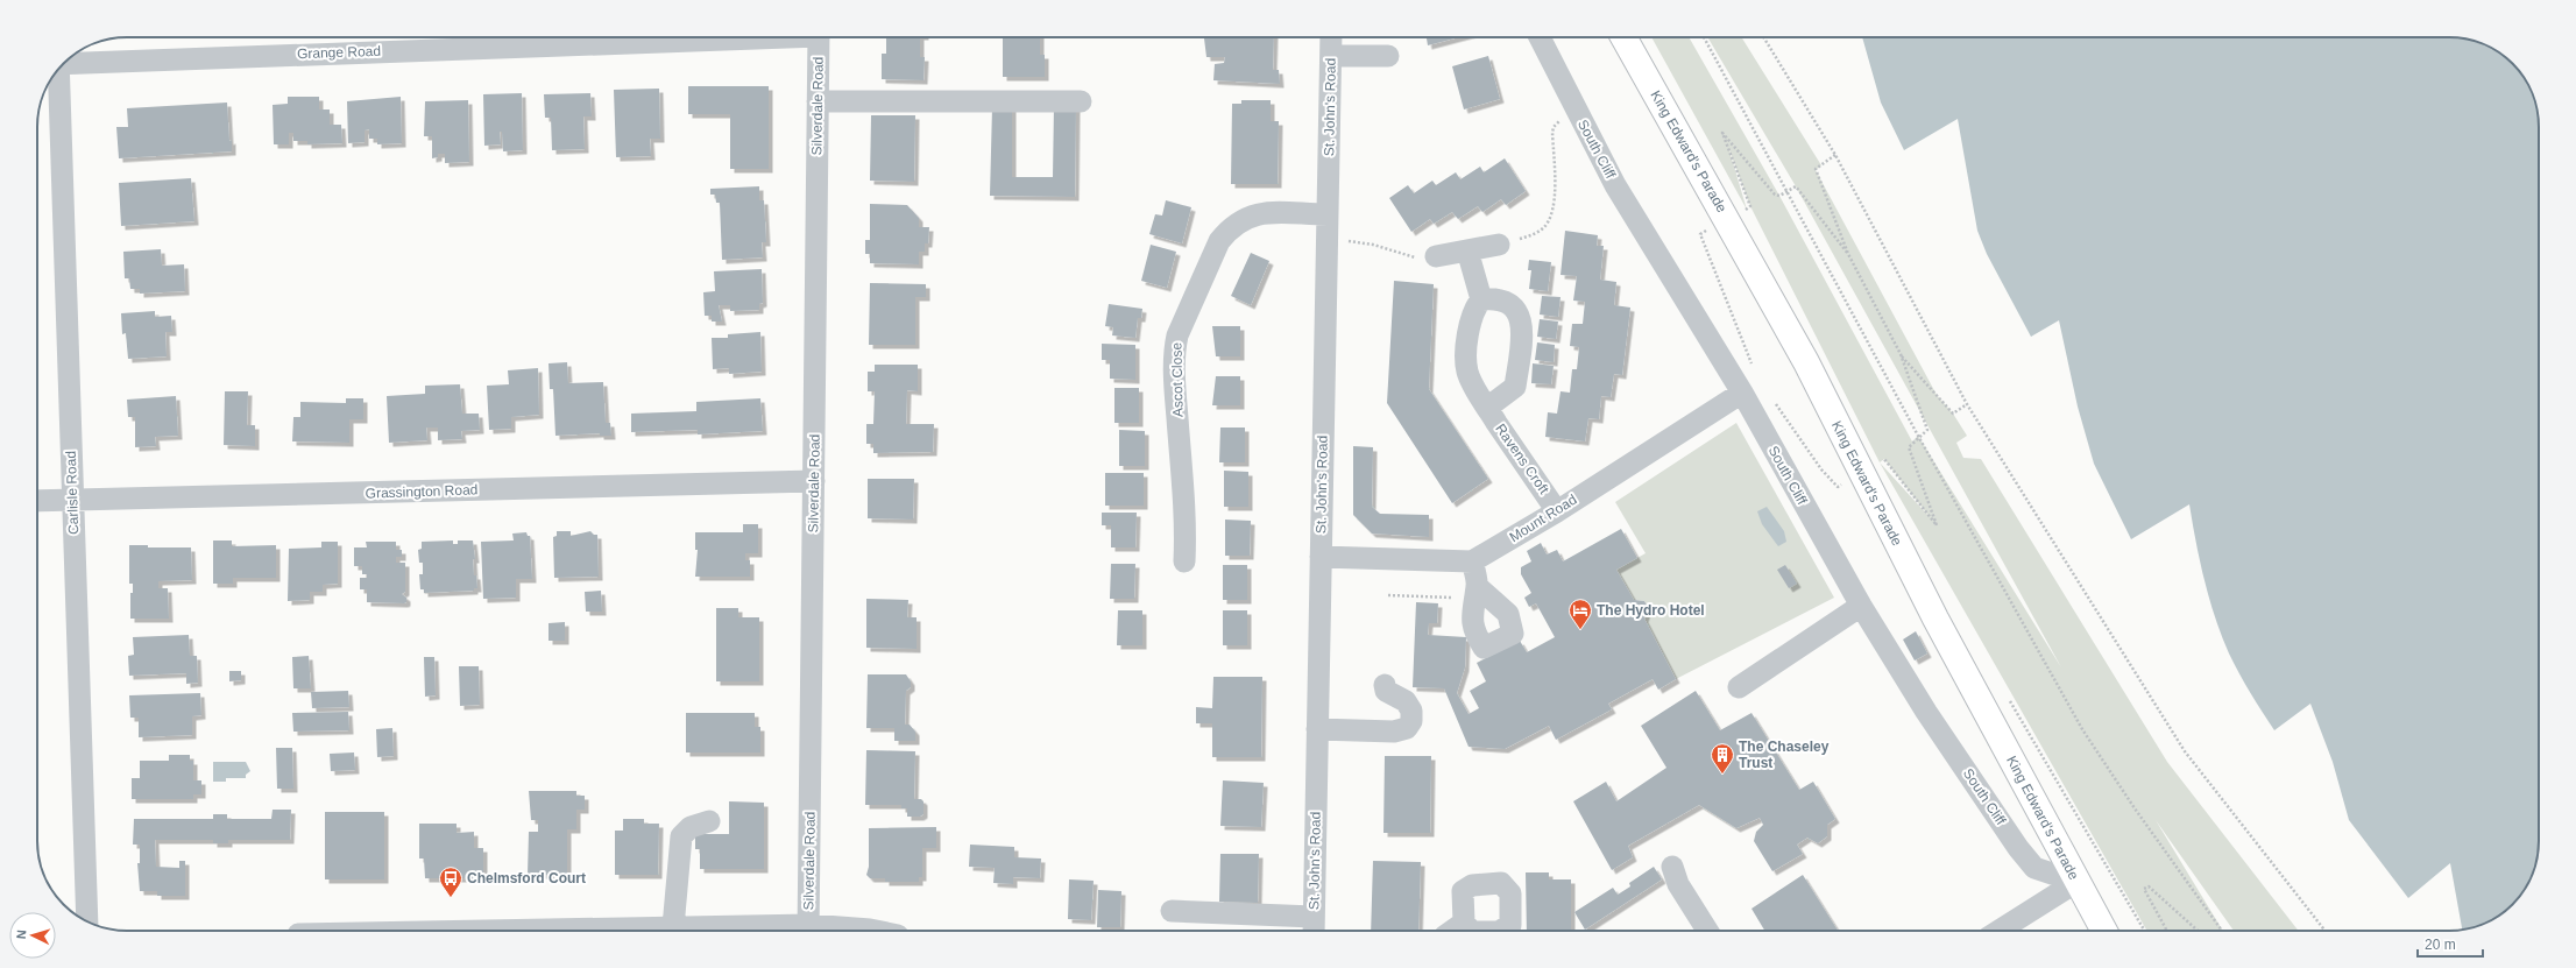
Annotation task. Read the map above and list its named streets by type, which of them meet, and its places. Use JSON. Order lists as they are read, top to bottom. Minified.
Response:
{"streets":{"main road":["King Edward's Parade"],"street":["Grange Road","Silverdale Road","St. John's Road","South Cliff","Ascot Close","Ravens Croft","Grassington Road","Carlisle Road","Mount Road"]},"crossings":[["Silverdale Road","Grassington Road"],["St. John's Road","Ascot Close"],["South Cliff","King Edward's Parade"],["South Cliff","Mount Road"],["Ravens Croft","Mount Road"],["Grassington Road","Carlisle Road"]],"places":{"hotel":["The Hydro Hotel"],"building":["The Chaseley Trust"],"bus stop":["Chelmsford Court"]},"scale_bar":"20 m","north":"left"}
